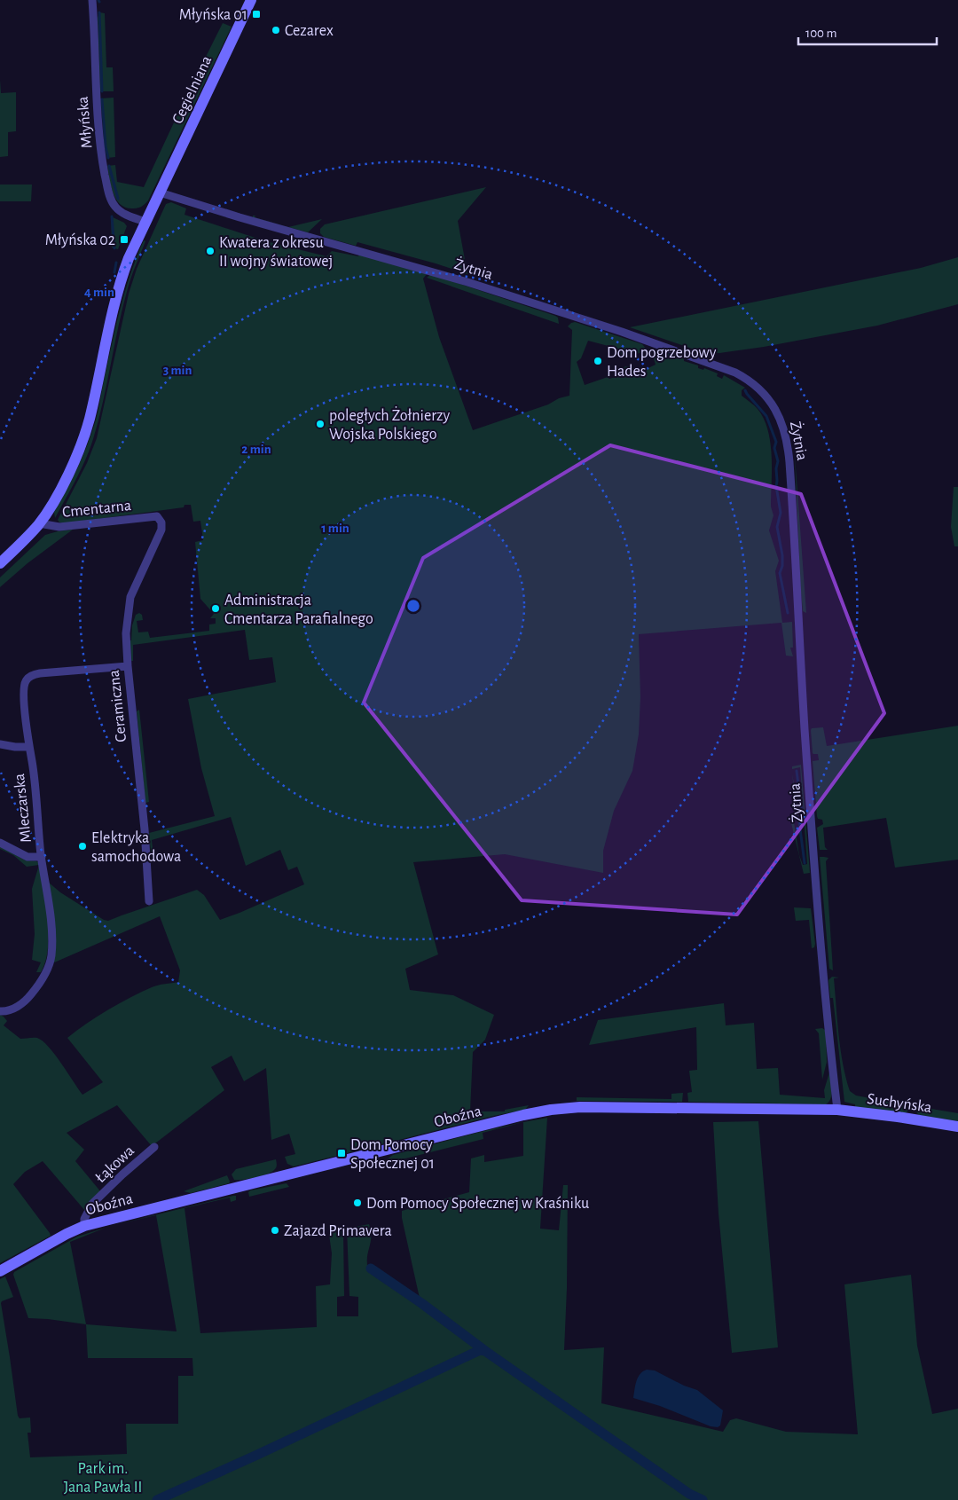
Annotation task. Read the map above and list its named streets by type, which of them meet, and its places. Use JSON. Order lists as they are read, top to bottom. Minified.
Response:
{"streets":{"street":["Cegielniana","Młyńska","Żytnia","Cmentarna","Ceramiczna","Mleczarska","Suchyńska","Oboźna","Łąkowa"]},"crossings":[["Cegielniana","Młyńska"],["Cegielniana","Żytnia"],["Cegielniana","Cmentarna"],["Żytnia","Suchyńska"],["Żytnia","Oboźna"],["Cmentarna","Ceramiczna"],["Ceramiczna","Mleczarska"],["Suchyńska","Oboźna"],["Oboźna","Łąkowa"]],"parks":["Park im. Jana Pawła II"],"places":{"transit":["Młyńska 01","Młyńska 02","Dom Pomocy Społecznej 01"],"other":["Cezarex","Kwatera z okresu II wojny światowej","Dom pogrzebowy Hades","poległych Żołnierzy Wojska Polskiego","Administracja Cmentarza Parafialnego","Elektryka samochodowa","Dom Pomocy Społecznej w Kraśniku","Zajazd Primavera"]},"scale_bar":"100 m","rings":["4 min","3 min","2 min","1 min"]}
